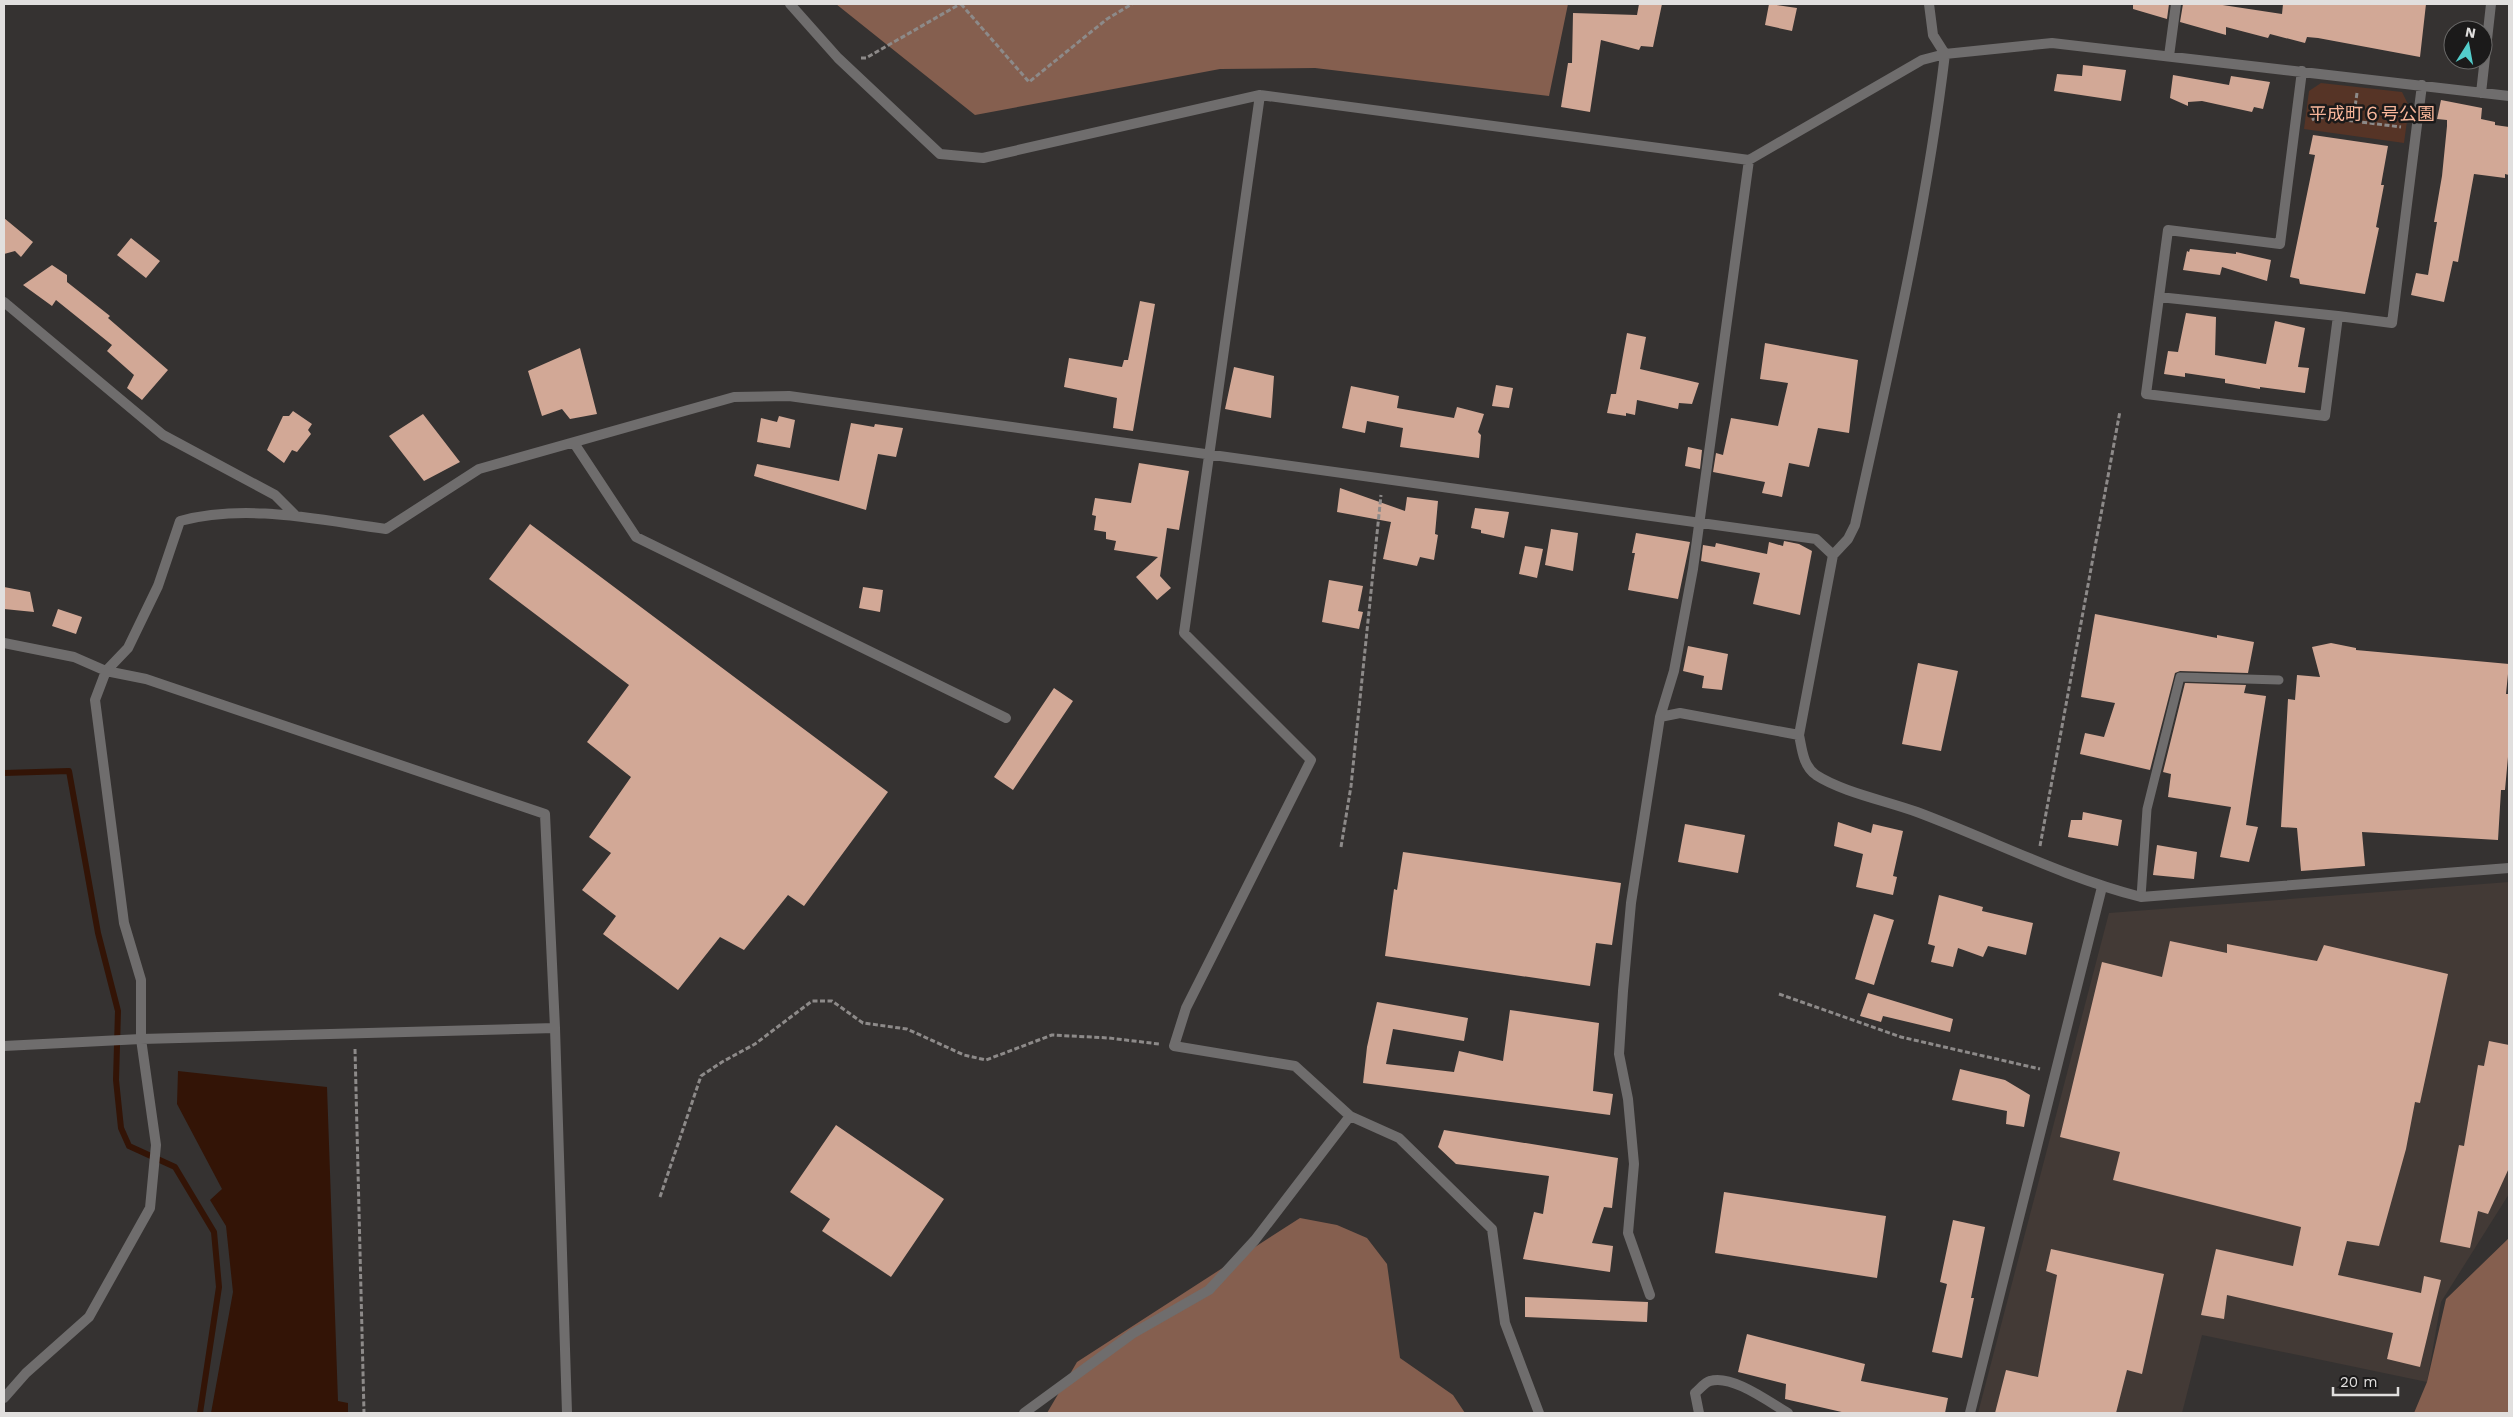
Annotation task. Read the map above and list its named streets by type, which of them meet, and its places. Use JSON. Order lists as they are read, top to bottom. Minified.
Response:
{"parks":["平成町６号公園"],"scale_bar":"20 m","north":"top"}
